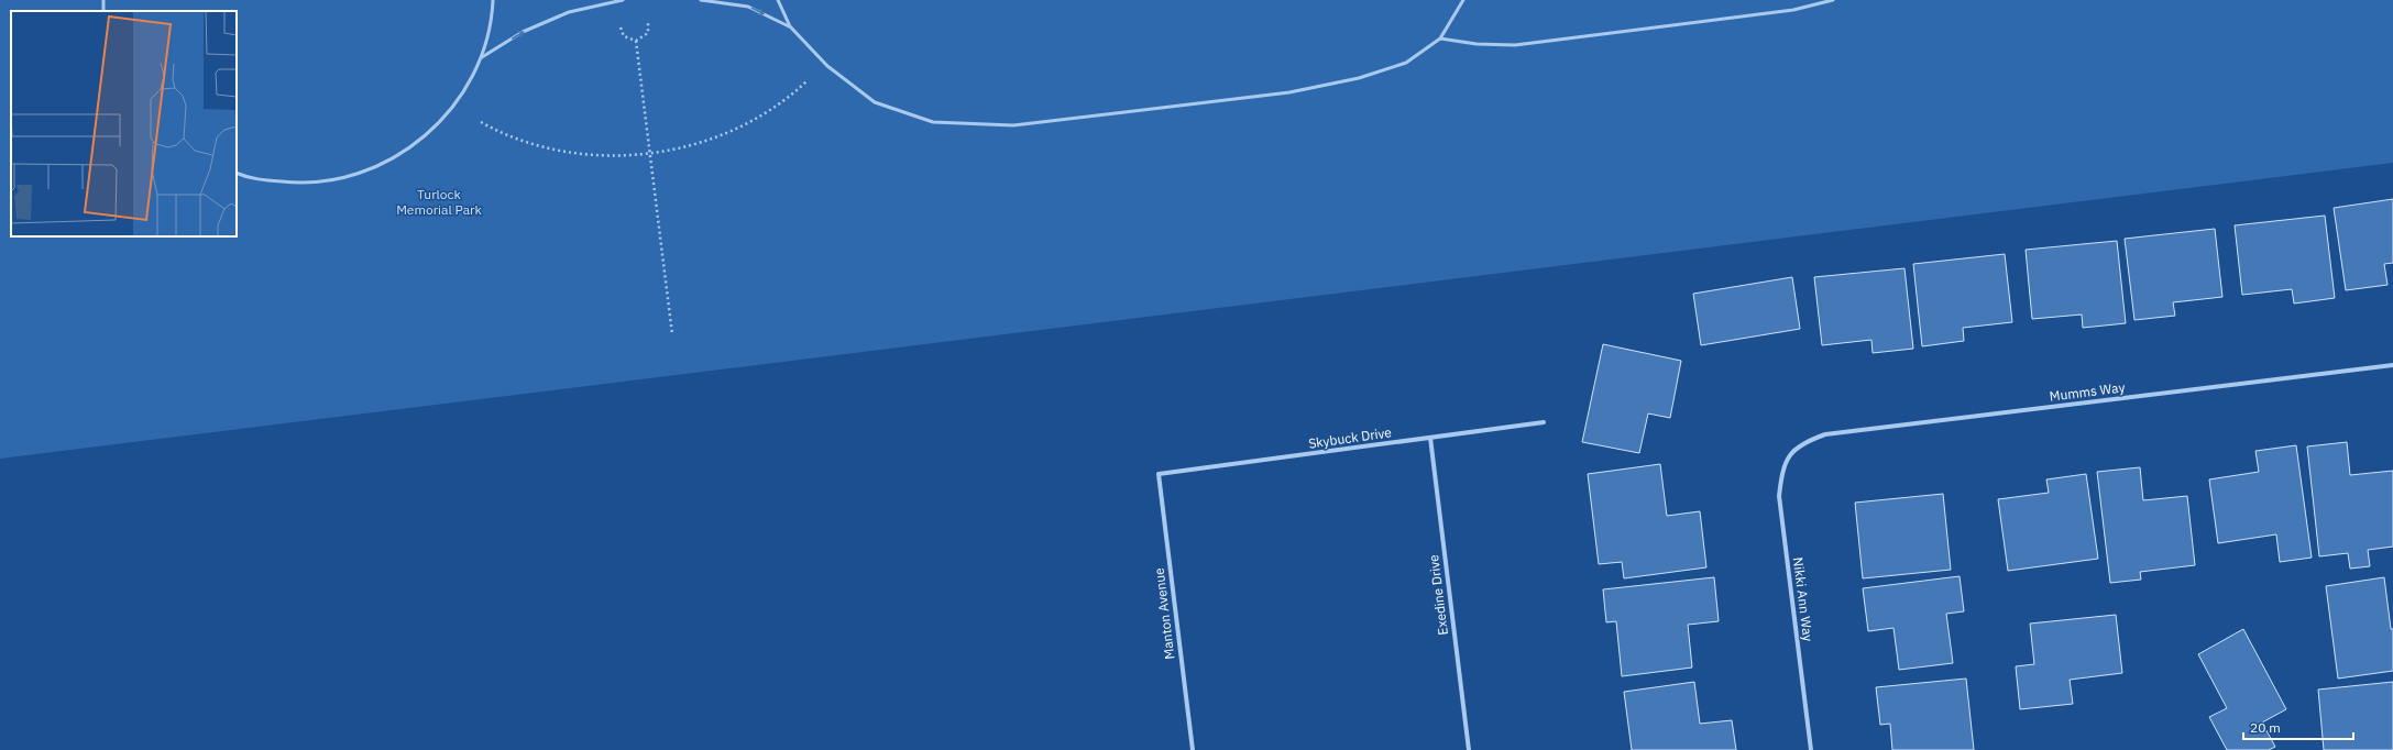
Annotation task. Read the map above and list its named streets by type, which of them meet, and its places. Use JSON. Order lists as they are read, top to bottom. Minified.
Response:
{"streets":{"street":["Mumms Way","Skybuck Drive","Exedine Drive","Nikki Ann Way","Manton Avenue"]},"crossings":[["Mumms Way","Nikki Ann Way"],["Skybuck Drive","Exedine Drive"],["Skybuck Drive","Manton Avenue"]],"parks":["Turlock Memorial Park"],"scale_bar":"20 m"}
